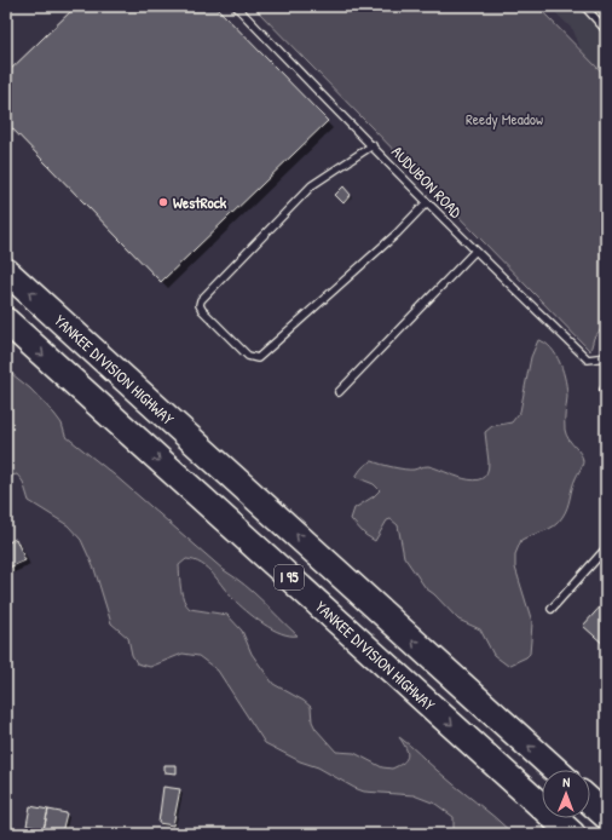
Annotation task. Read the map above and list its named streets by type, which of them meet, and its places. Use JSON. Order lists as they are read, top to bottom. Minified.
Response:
{"streets":{"highway":["YANKEE DIVISION HIGHWAY","I 95"],"lane":["AUDUBON ROAD"]},"parks":["Reedy Meadow"],"places":["WestRock"],"north":"top"}
